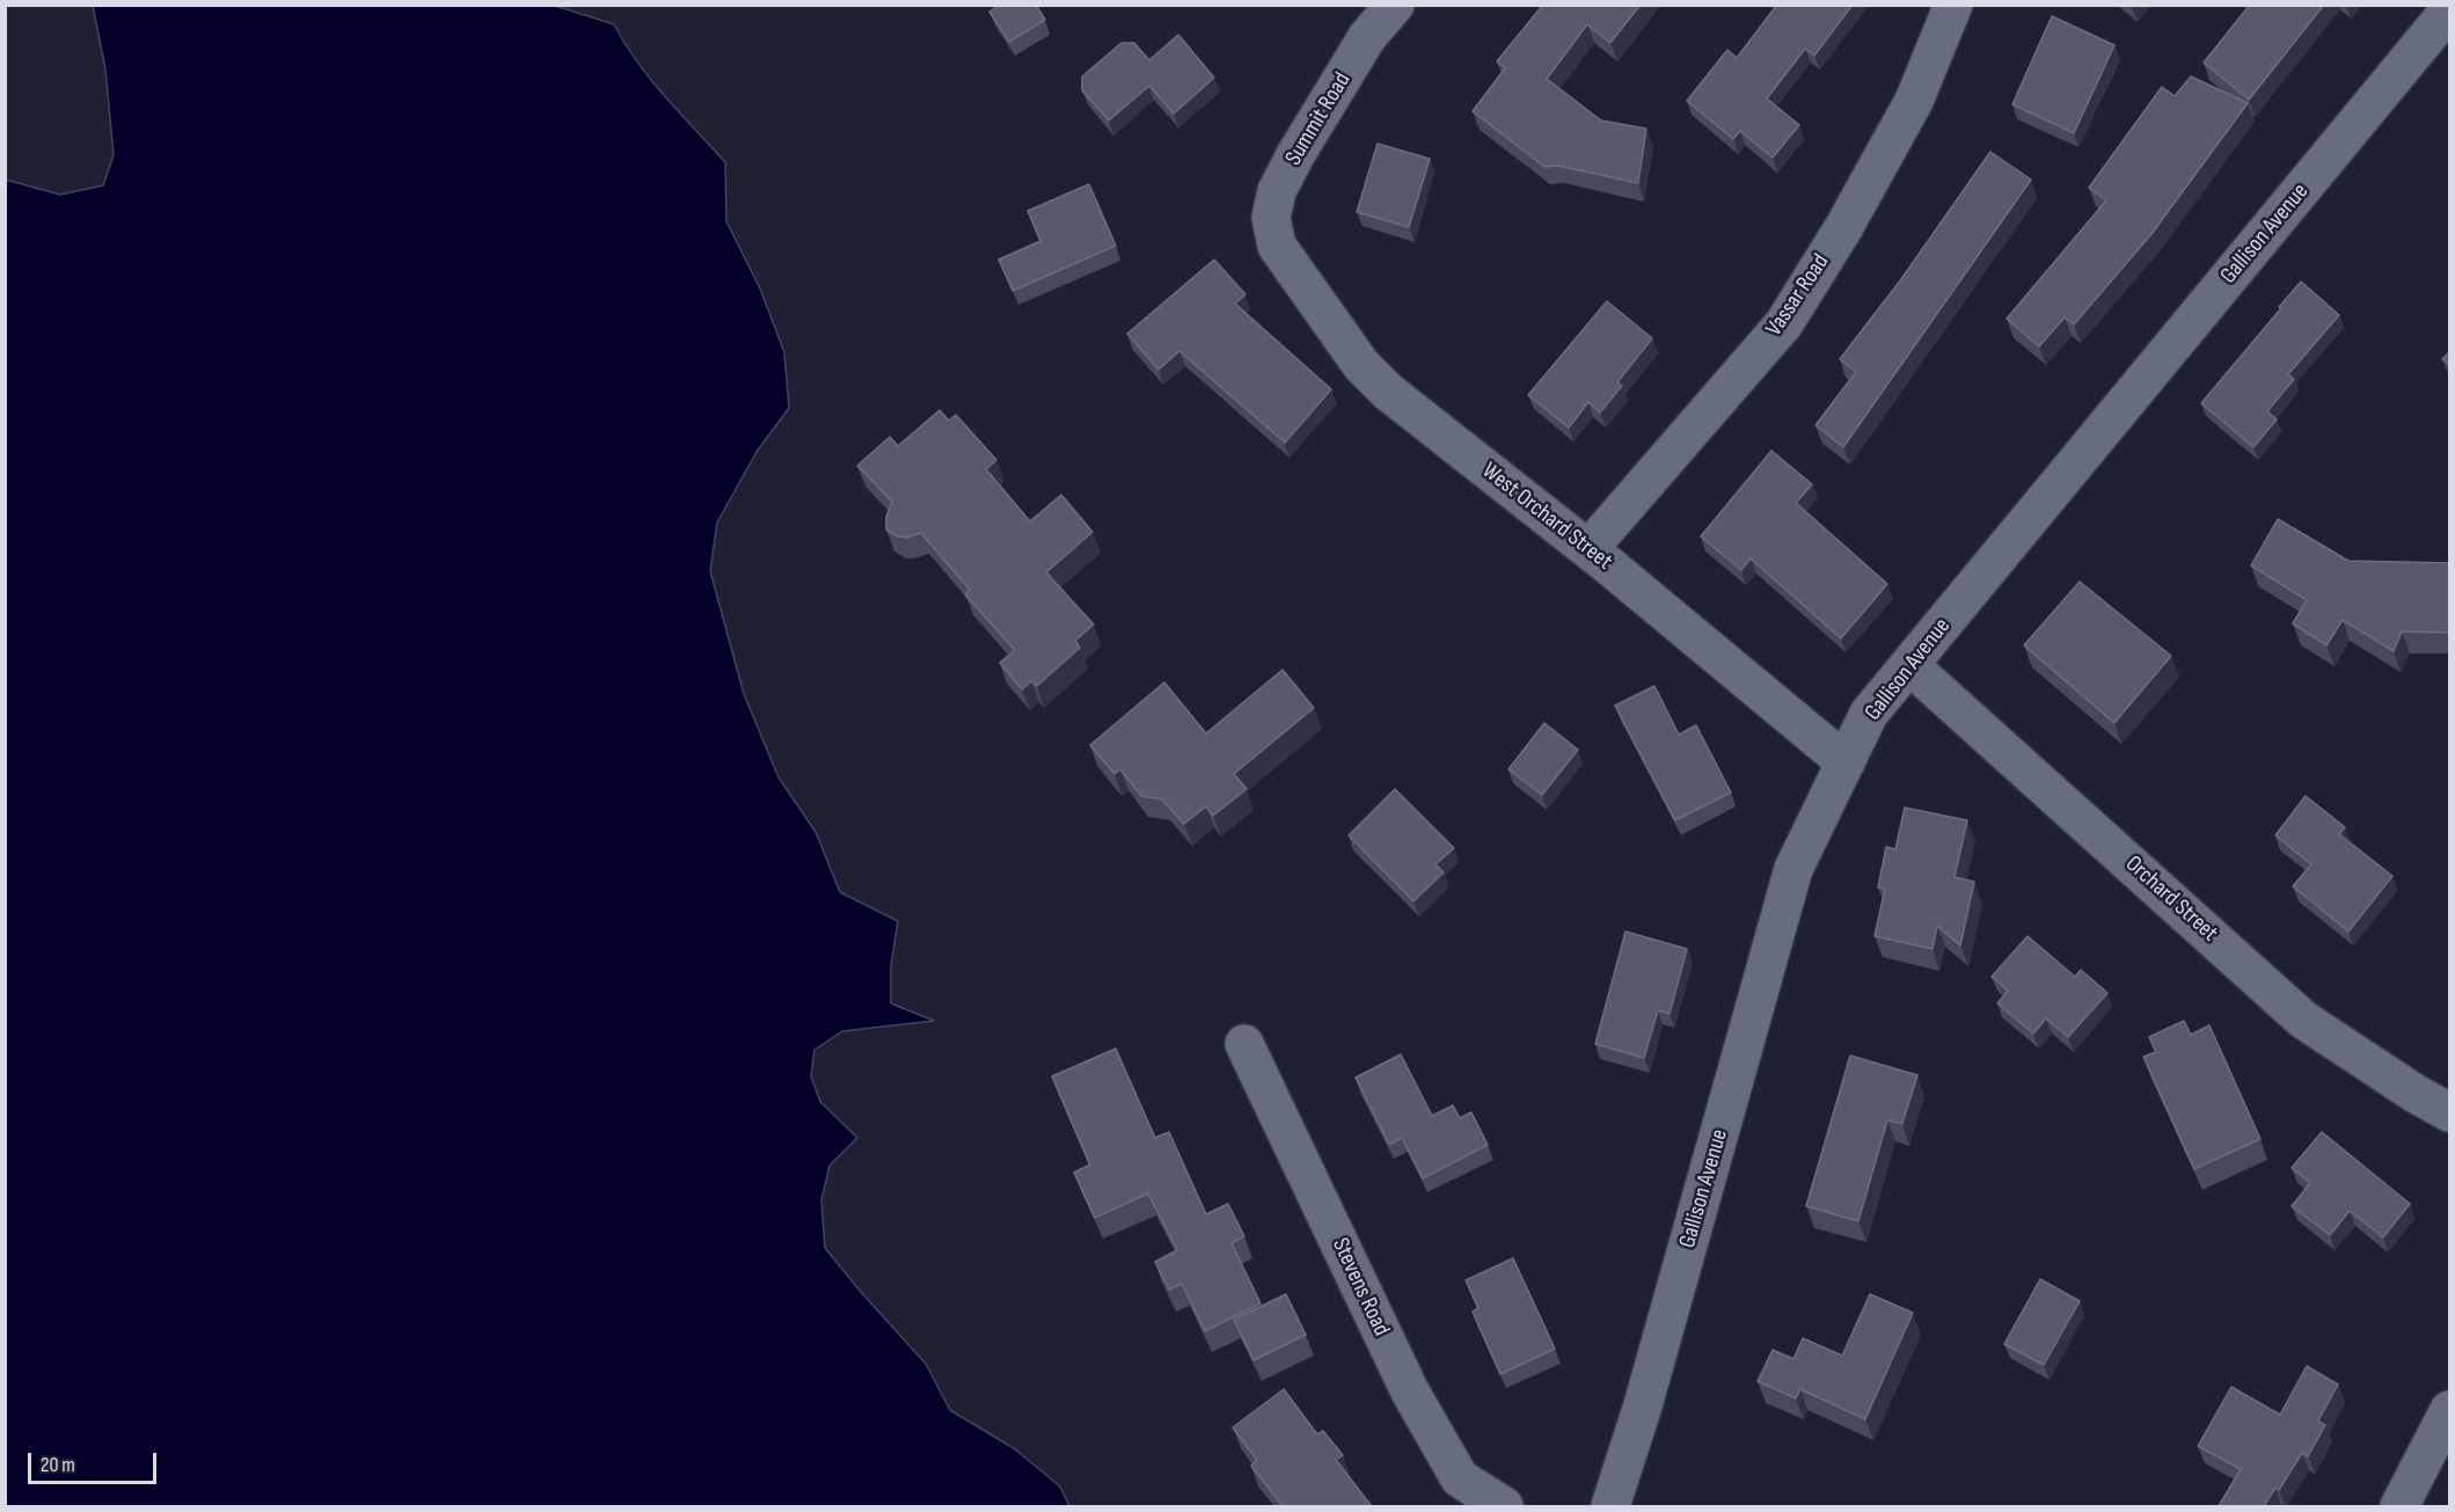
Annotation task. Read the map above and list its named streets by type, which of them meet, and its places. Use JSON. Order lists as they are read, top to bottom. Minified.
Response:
{"streets":{"street":["Summit Road","Gallison Avenue","Vassar Road","West Orchard Street","Orchard Street","Stevens Road"]},"crossings":[["Summit Road","West Orchard Street"],["Gallison Avenue","West Orchard Street"],["Gallison Avenue","Orchard Street"],["Vassar Road","West Orchard Street"]],"scale_bar":"20 m"}
